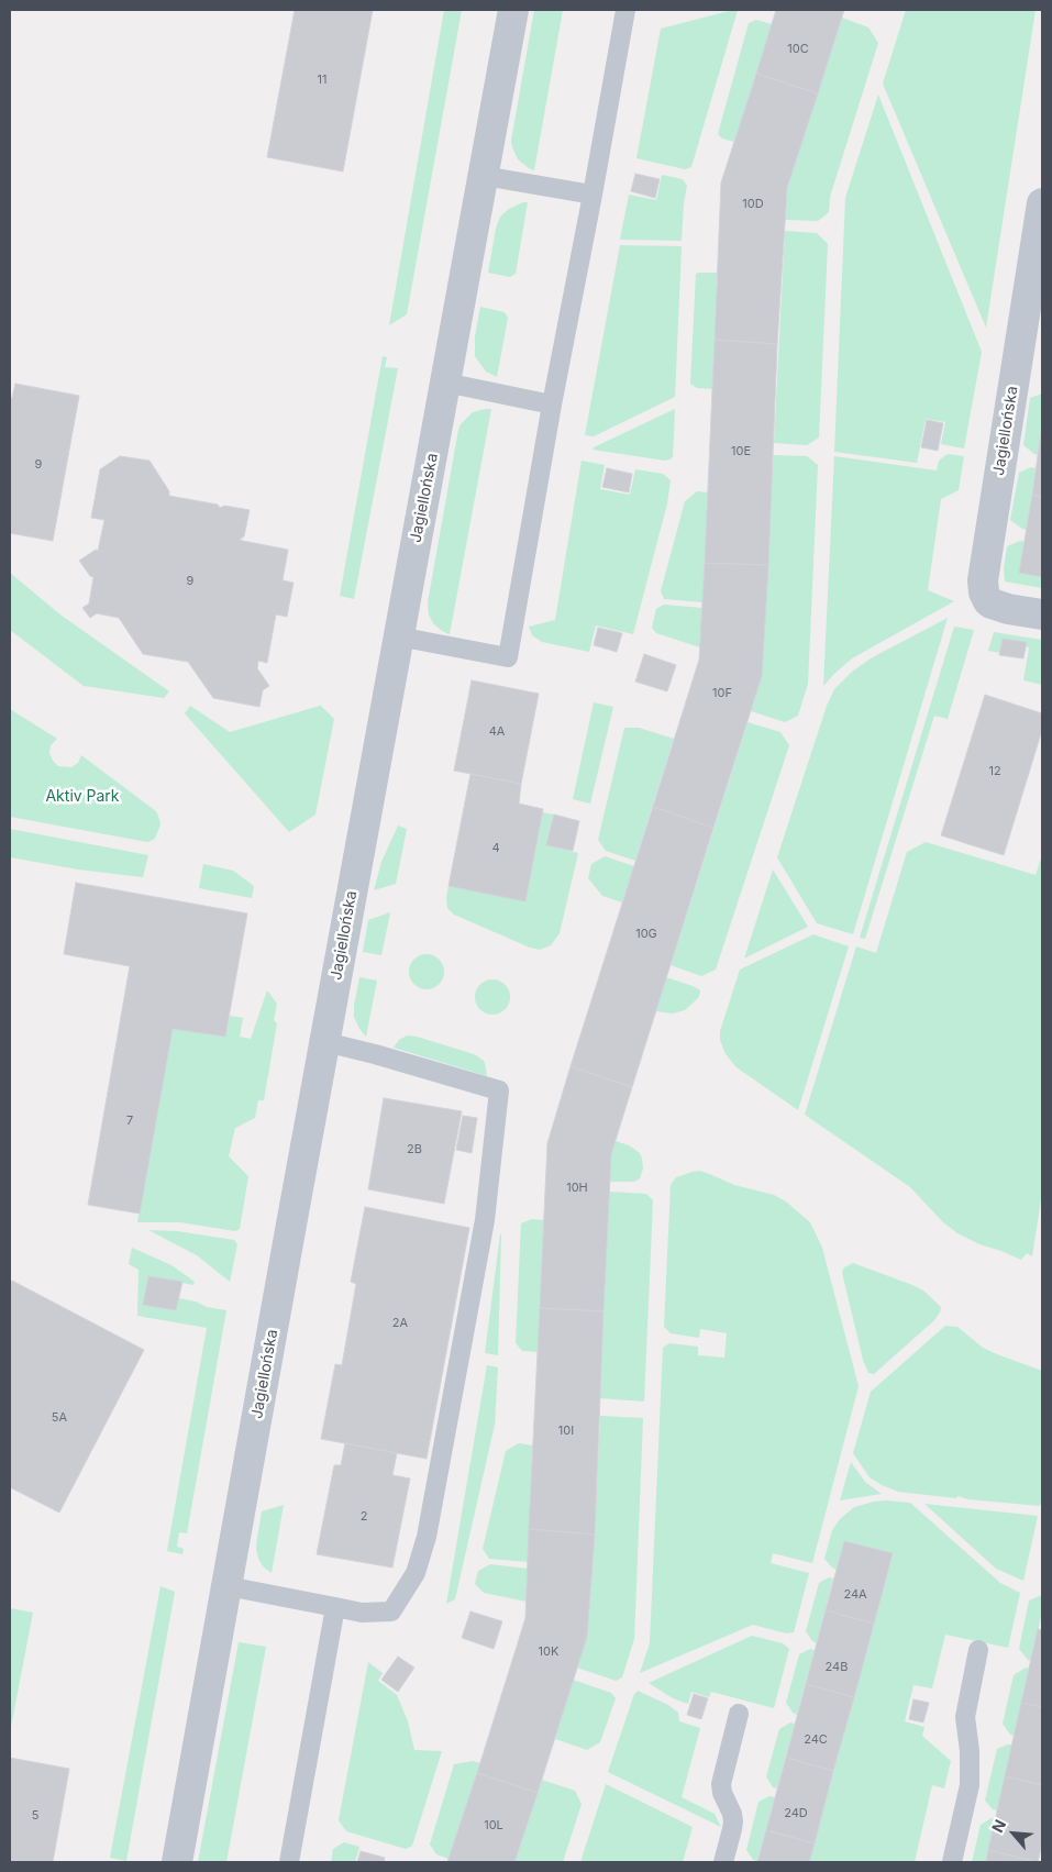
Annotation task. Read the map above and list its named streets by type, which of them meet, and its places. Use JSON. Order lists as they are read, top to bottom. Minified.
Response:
{"streets":{"street":["Jagiellońska"]},"parks":["Aktiv Park"],"house_numbers":["10C","11","10D","10E","9","9","10F","4A","12","4","10G","7","2B","10H","2A","5A","10I","2","24A","10K","24B","24C","24D","5","10L"],"north":"top left"}
